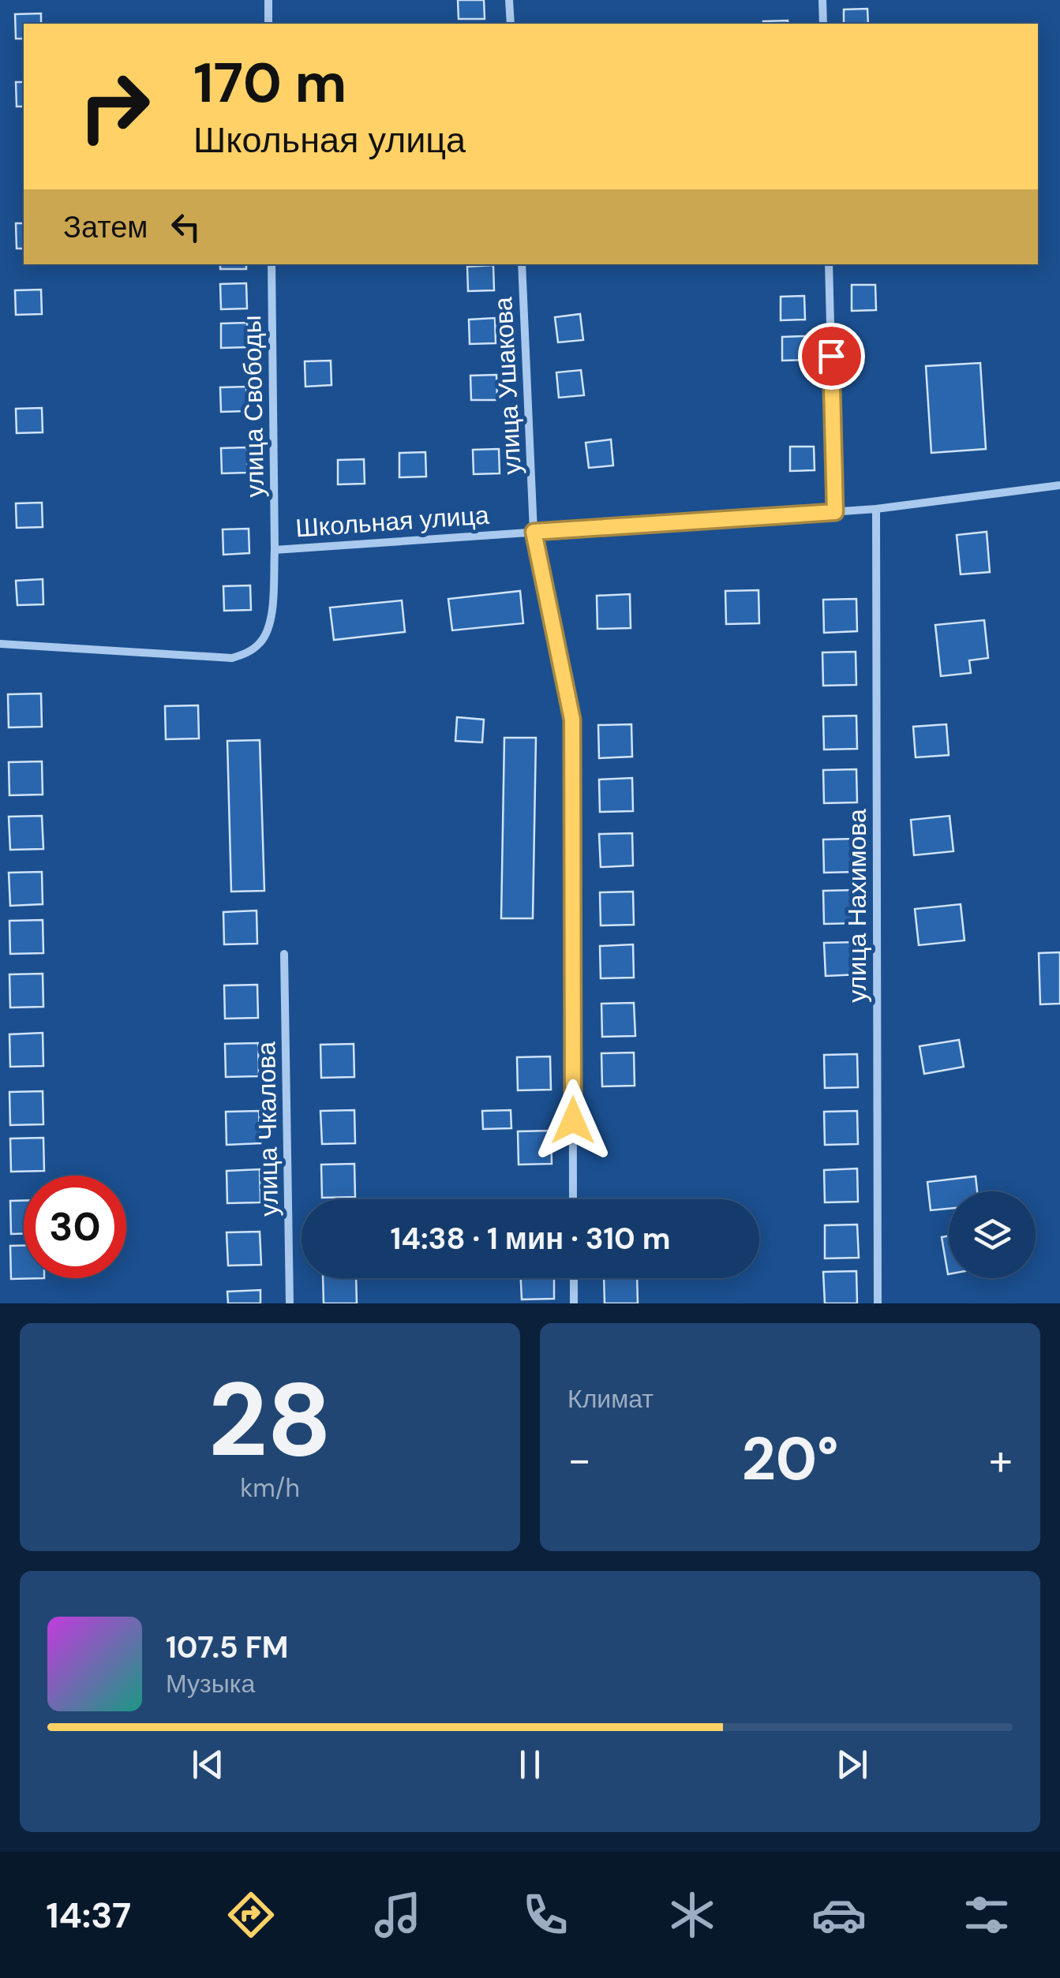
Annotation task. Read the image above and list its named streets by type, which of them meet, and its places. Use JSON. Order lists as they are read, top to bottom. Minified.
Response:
{"streets":{"street":["улица Ушакова","улица Свободы","Школьная улица","улица Нахимова","улица Чкалова"]},"crossings":[["улица Ушакова","Школьная улица"],["улица Свободы","Школьная улица"],["Школьная улица","улица Нахимова"]],"page":{"turn":["170 m","Школьная улица"],"then":"Затем","limit":"30","trip":"14:38 · 1 мин · 310 m","tile":[["28","km/h"],"Климат"],"heat":["−","20°","+"],"song":["107.5 FM","Музыка"],"tabs":"14:37"}}
